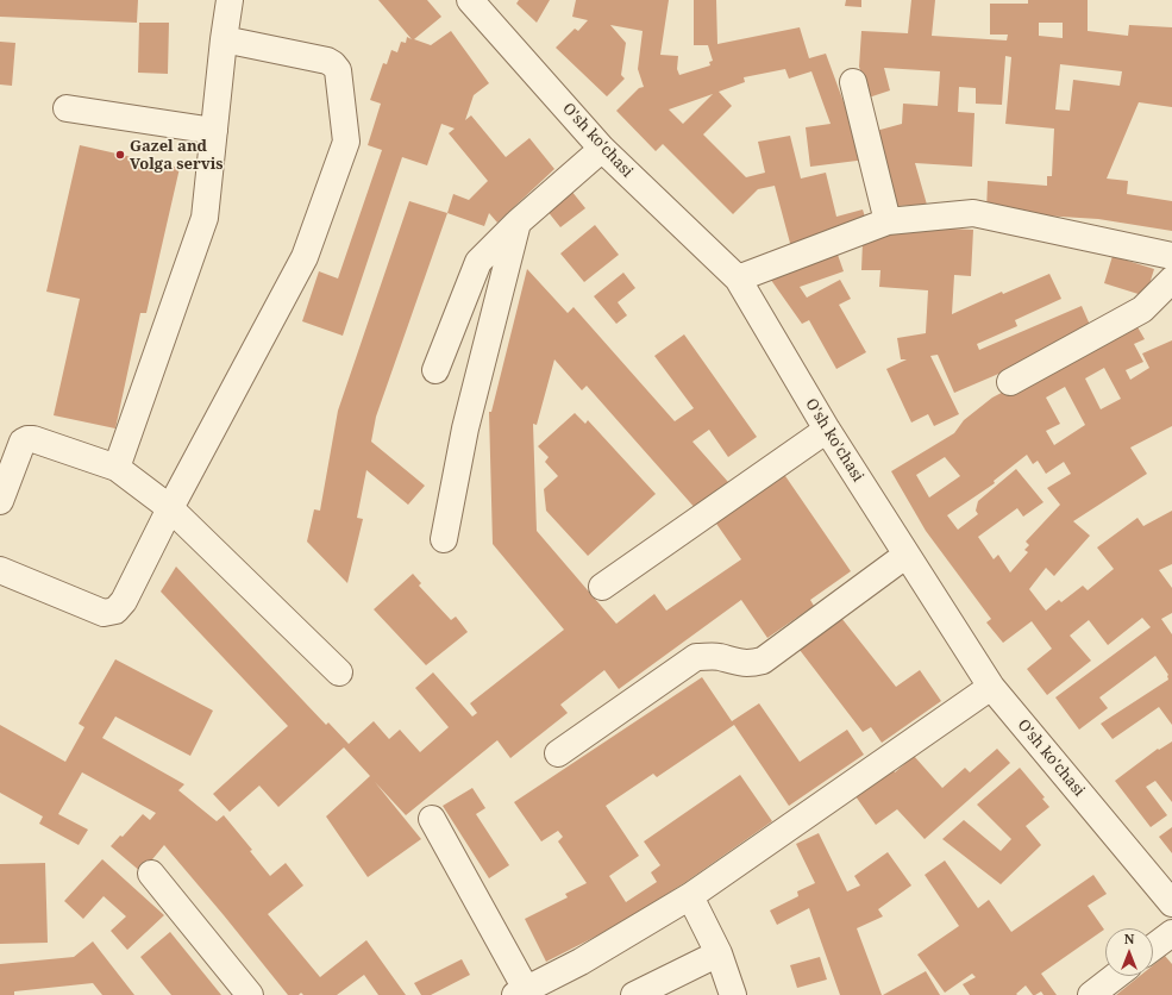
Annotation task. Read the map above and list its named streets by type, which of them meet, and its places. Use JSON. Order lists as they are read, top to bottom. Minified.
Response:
{"streets":{"street":["O'sh ko'chasi"]},"places":["Gazel and Volga servis"],"north":"top"}
